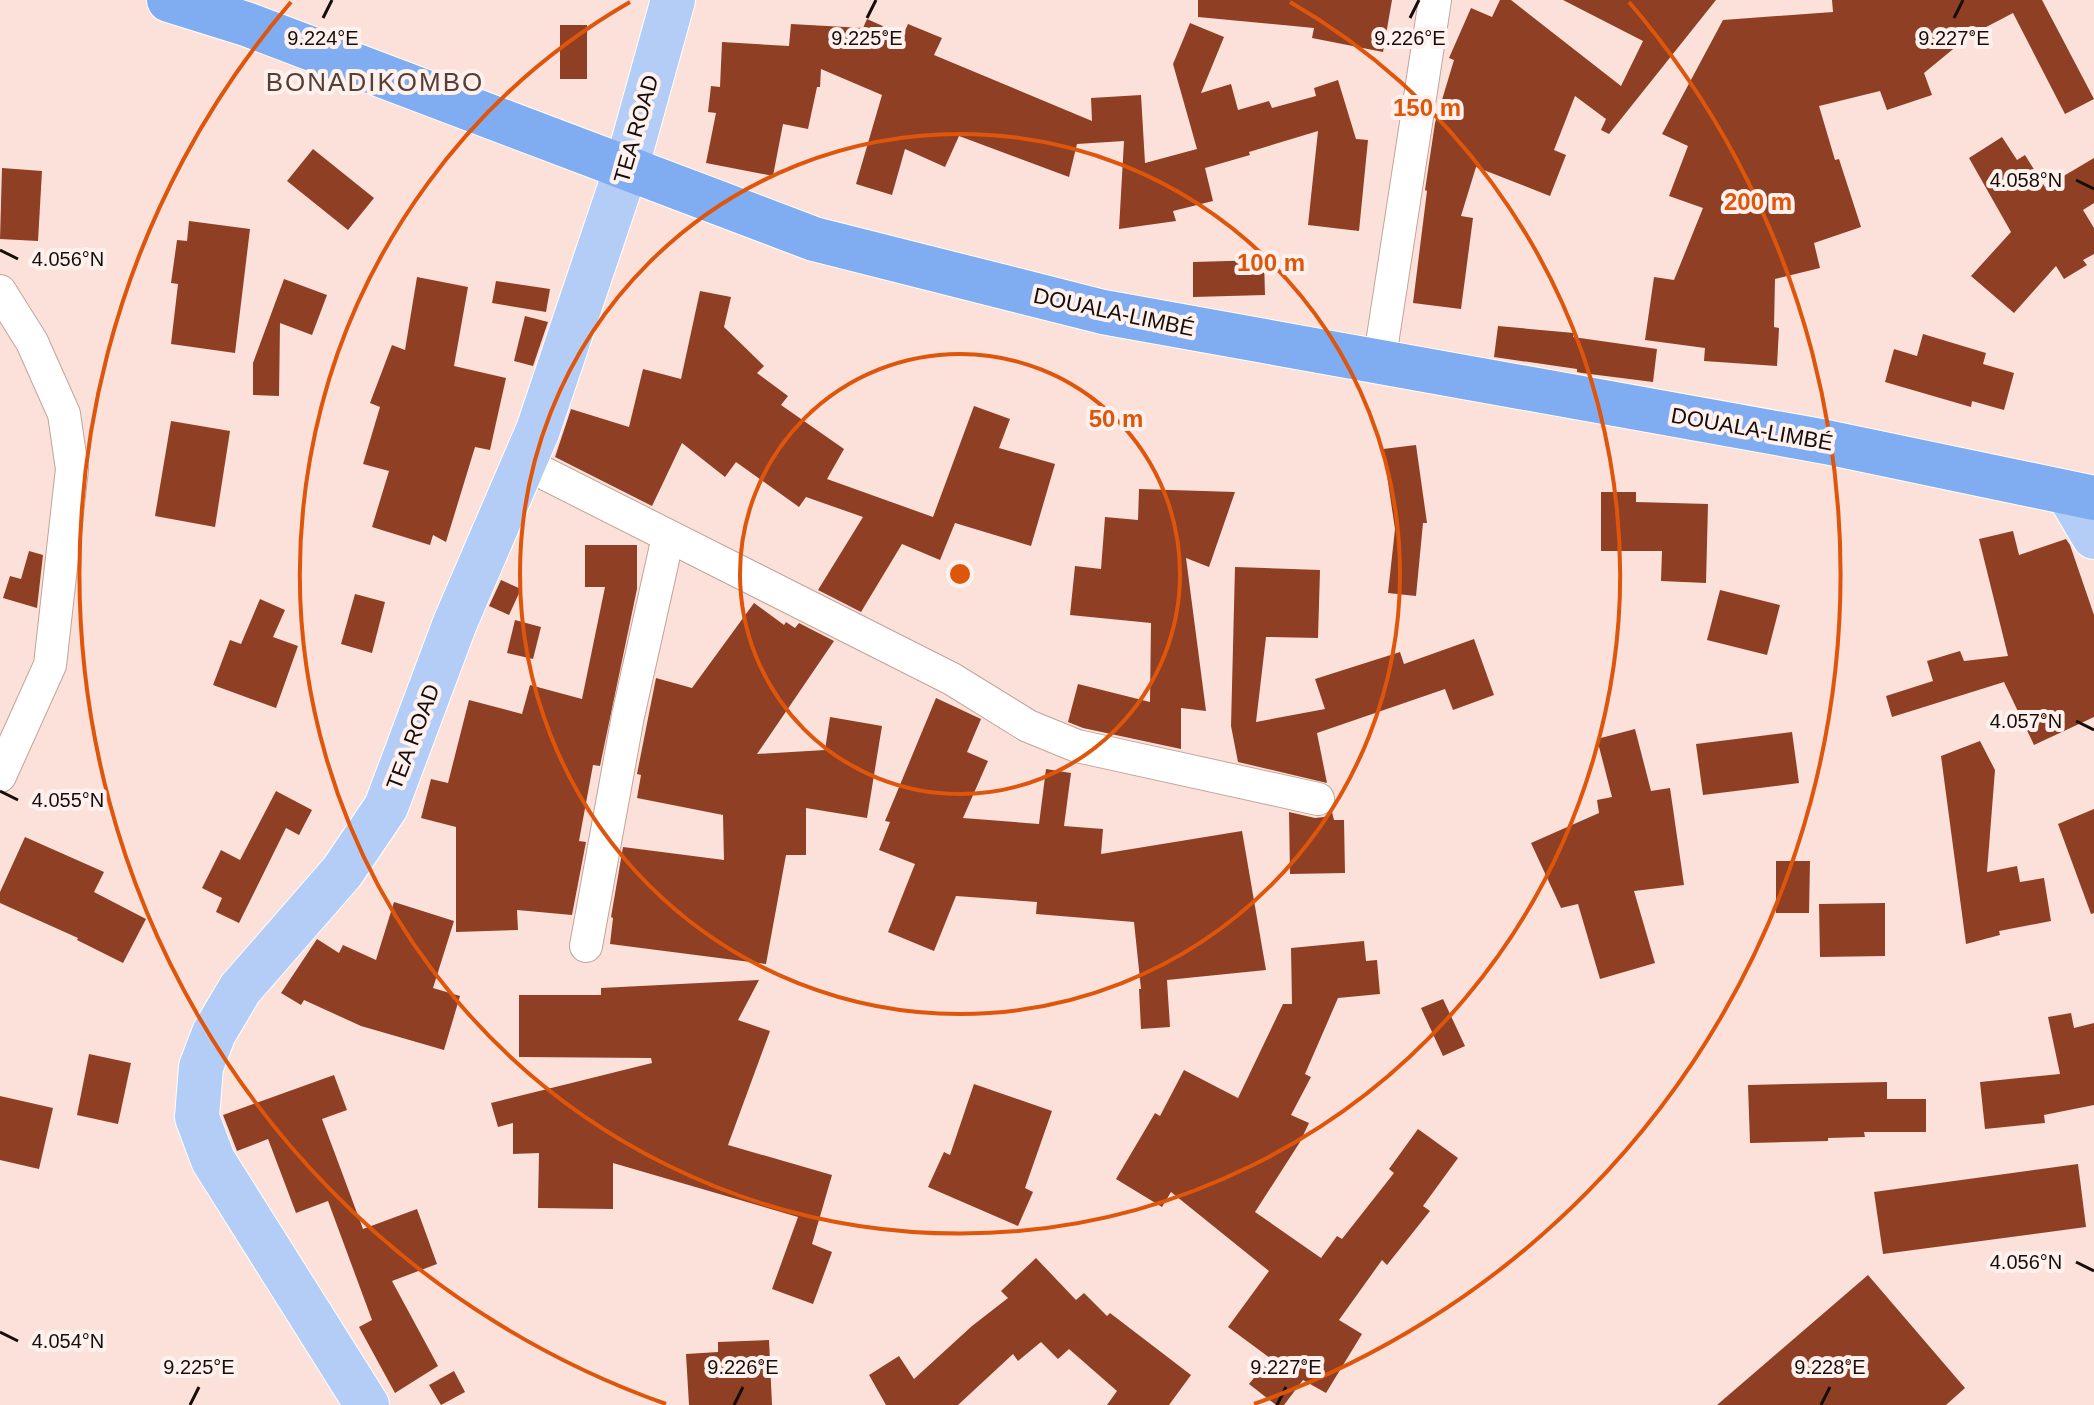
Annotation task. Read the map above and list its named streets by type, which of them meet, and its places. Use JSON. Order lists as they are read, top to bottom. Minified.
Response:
{"streets":{"highway":["DOUALA-LIMBÉ"],"main road":["TEA ROAD"]},"crossings":[["TEA ROAD","DOUALA-LIMBÉ"]],"districts":["BONADIKOMBO"],"coordinates":["9.224°E","9.225°E","9.226°E","9.227°E","4.058°N","4.056°N","4.057°N","4.055°N","4.054°N","9.228°E"],"rings":["150 m","200 m","100 m","50 m"]}
